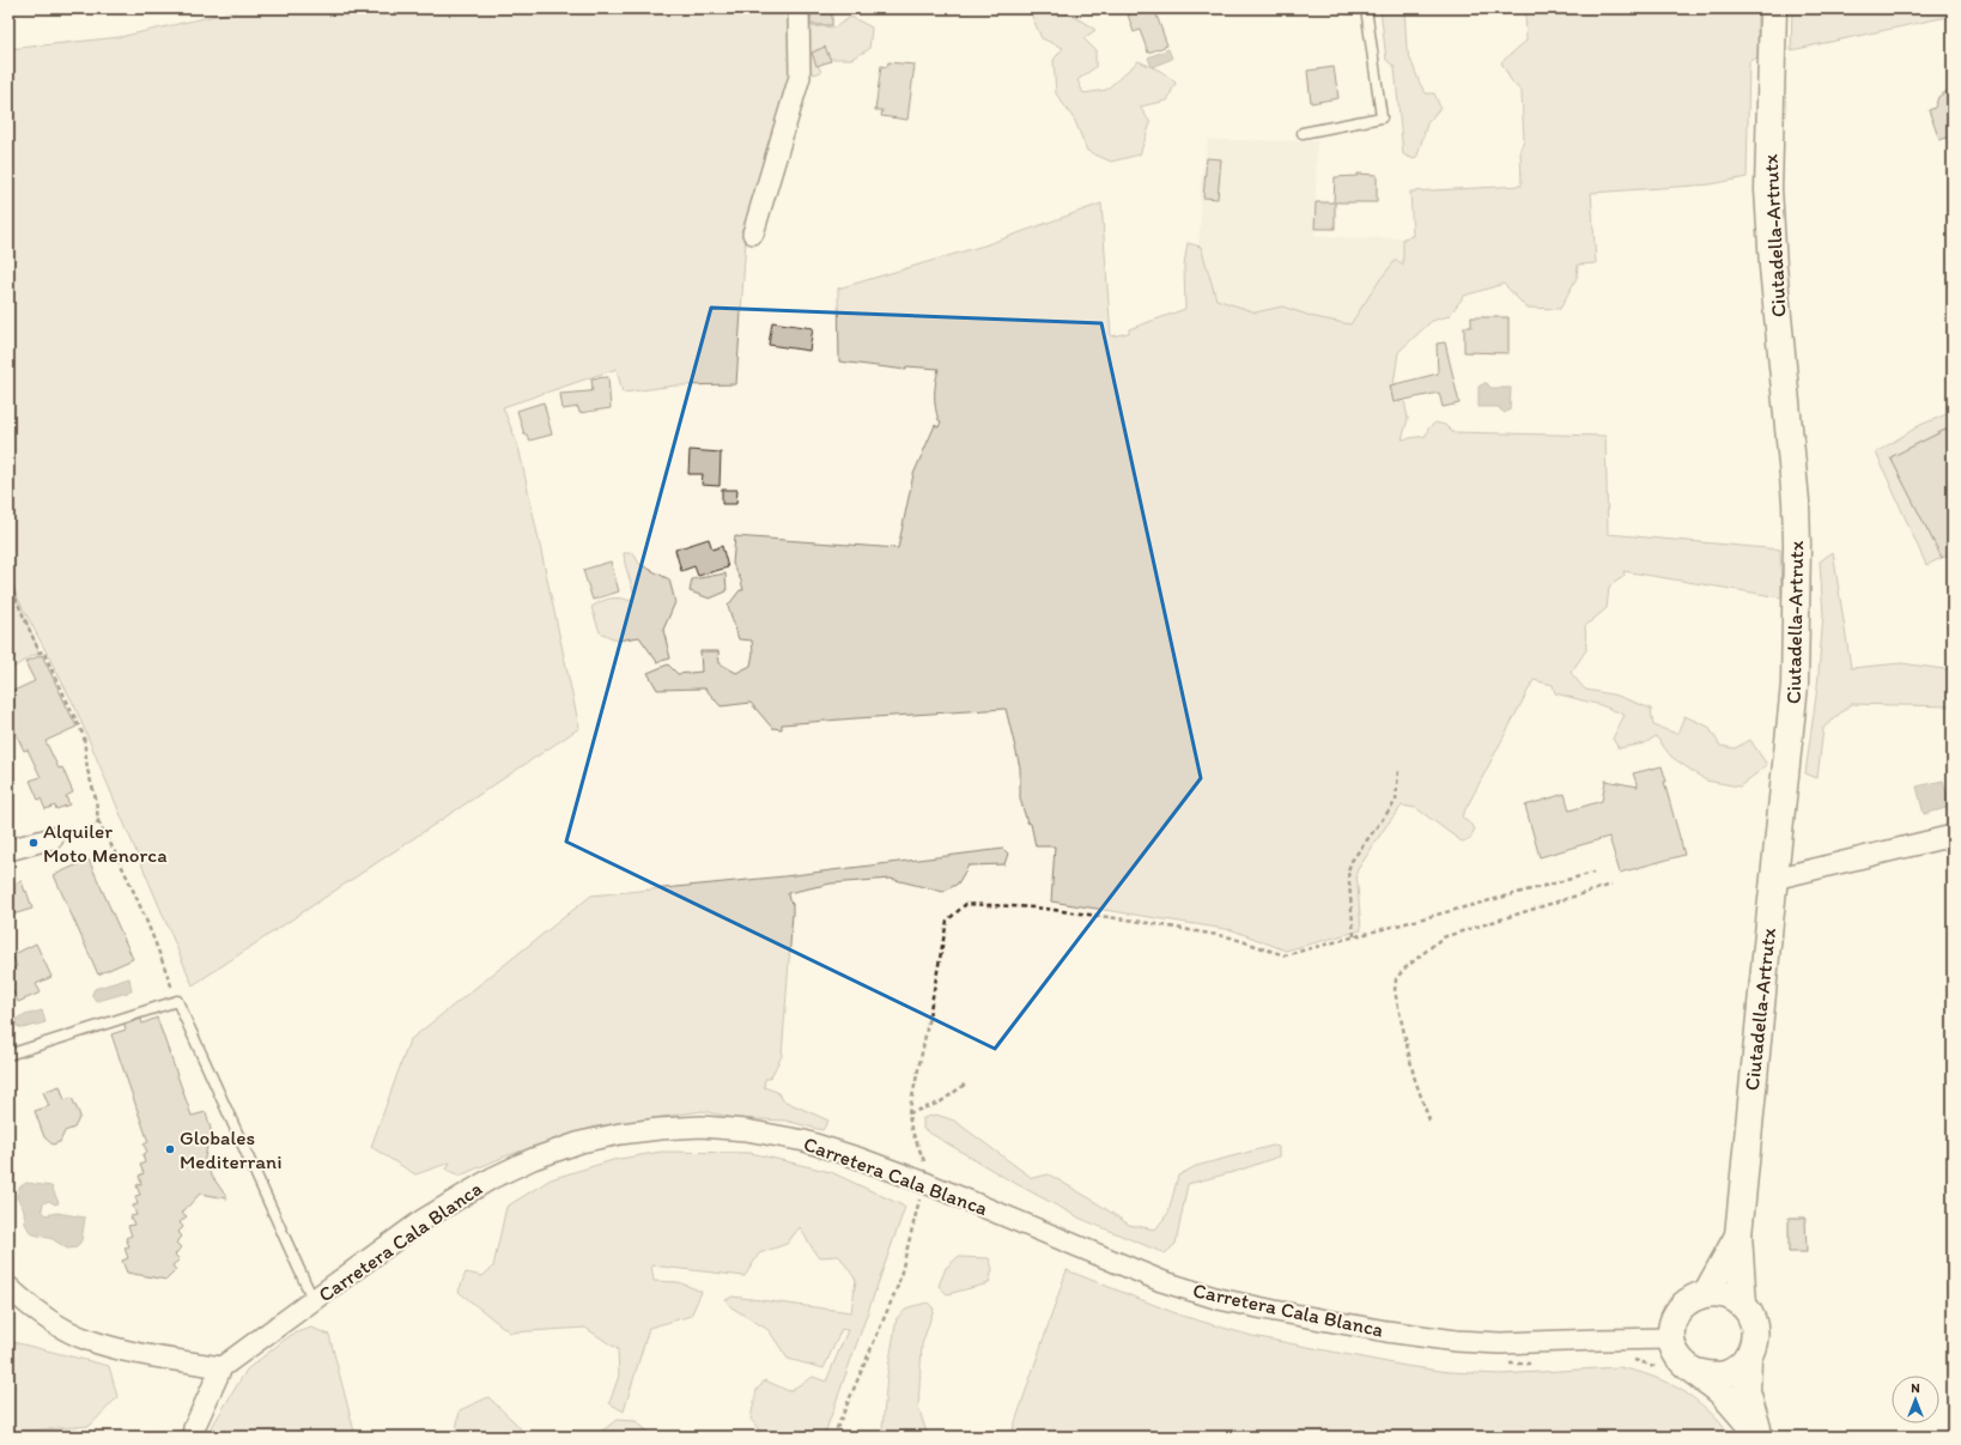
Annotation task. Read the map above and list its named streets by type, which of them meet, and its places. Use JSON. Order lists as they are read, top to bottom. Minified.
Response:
{"streets":{"main road":["Ciutadella-Artrutx"],"street":["Carretera Cala Blanca"]},"places":["Alquiler Moto Menorca","Globales Mediterrani"],"north":"top"}
